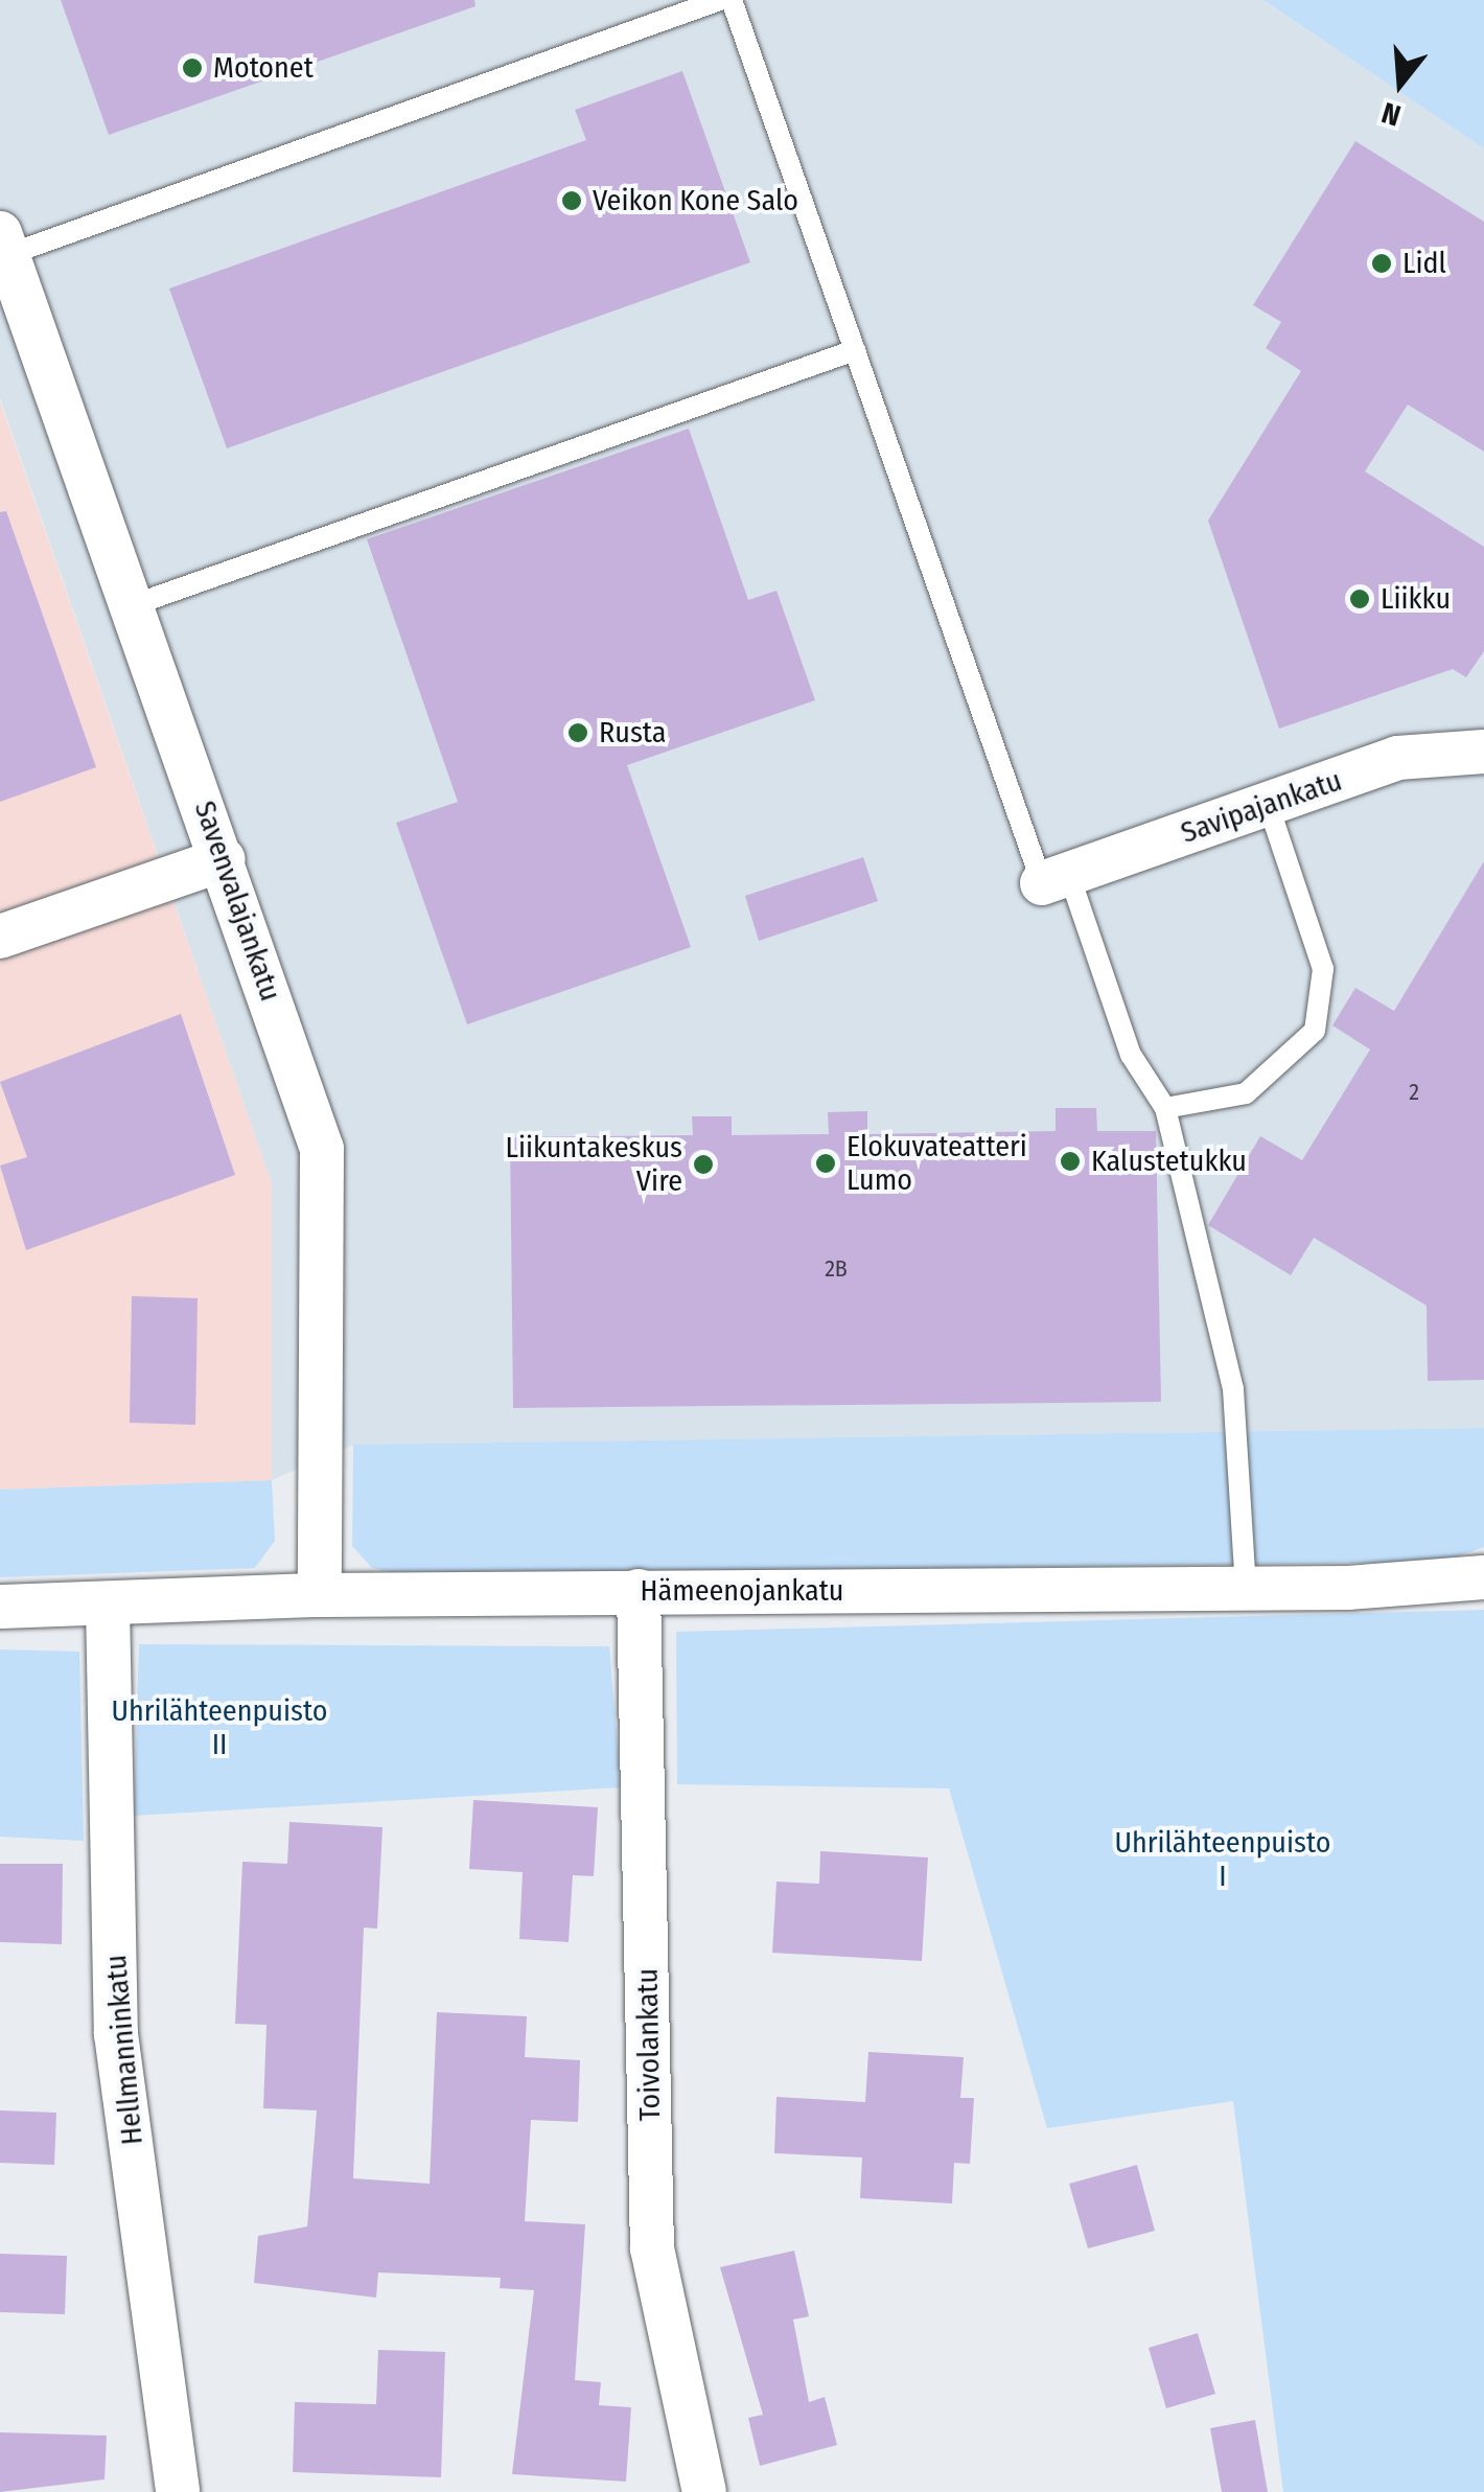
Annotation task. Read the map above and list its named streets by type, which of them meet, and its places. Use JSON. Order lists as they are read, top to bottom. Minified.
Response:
{"streets":{"street":["Savipajankatu","Savenvalajankatu","Hämeenojankatu","Toivolankatu","Hellmanninkatu"]},"crossings":[["Savenvalajankatu","Hämeenojankatu"],["Hämeenojankatu","Toivolankatu"],["Hämeenojankatu","Hellmanninkatu"]],"parks":["Uhrilähteenpuisto II","Uhrilähteenpuisto I"],"places":["Motonet","Veikon Kone Salo","Lidl","Liikku","Rusta","Kalustetukku","Elokuvateatteri Lumo","Liikuntakeskus Vire"],"house_numbers":["2","2B"],"north":"bottom"}
